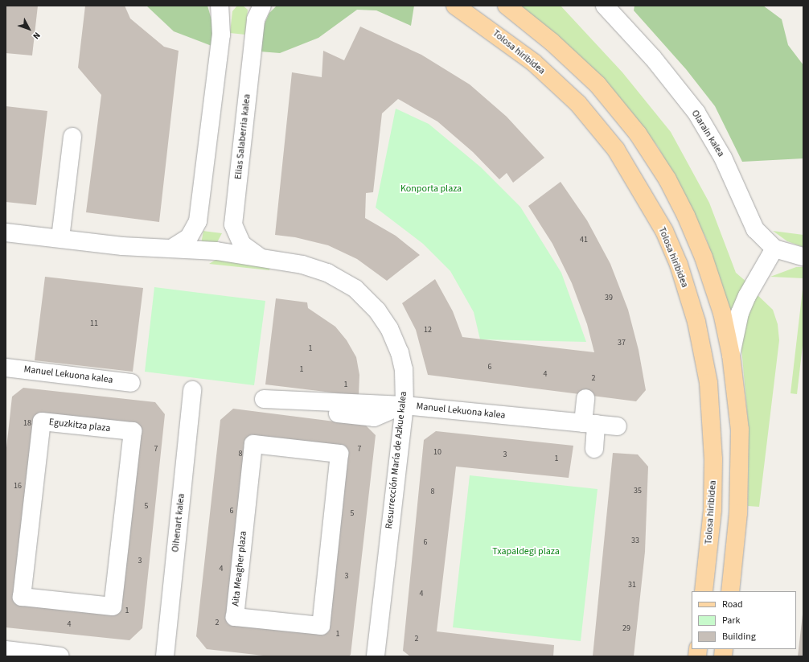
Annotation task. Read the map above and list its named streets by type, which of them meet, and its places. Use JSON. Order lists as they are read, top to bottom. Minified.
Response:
{"streets":{"main road":["Tolosa hiribidea"],"street":["Olarain kalea","Elias Salaberria kalea","Manuel Lekuona kalea","Eguzkitza plaza","Resurrección María de Azkue kalea","Oihenart kalea","Aita Meagher plaza"]},"crossings":[["Elias Salaberria kalea","Resurrección María de Azkue kalea"],["Manuel Lekuona kalea","Resurrección María de Azkue kalea"]],"parks":["Konporta plaza","Txapaldegi plaza"],"house_numbers":["41","39","11","12","37","1","6","1","4","2","1","18","7","7","10","8","3","1","16","35","8","5","6","5","33","6","3","4","3","31","4","1","2","4","29","1","2"],"legend":["Road","Park","Building"],"north":"bottom right"}
